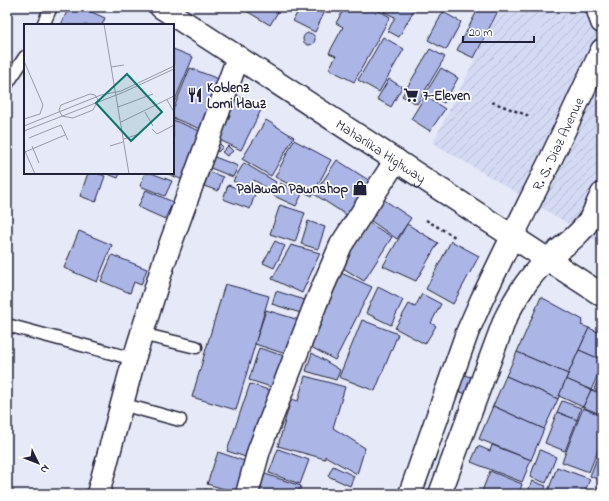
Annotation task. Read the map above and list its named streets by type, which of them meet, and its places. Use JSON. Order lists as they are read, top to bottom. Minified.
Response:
{"streets":{"main road":["R. S. Diaz Avenue","Maharlika Highway"]},"crossings":[["R. S. Diaz Avenue","Maharlika Highway"]],"places":{"restaurant":["Koblenz Lomi Hauz"],"supermarket":["7-Eleven"],"shop":["Palawan Pawnshop"]},"scale_bar":"20 m","north":"bottom right"}
